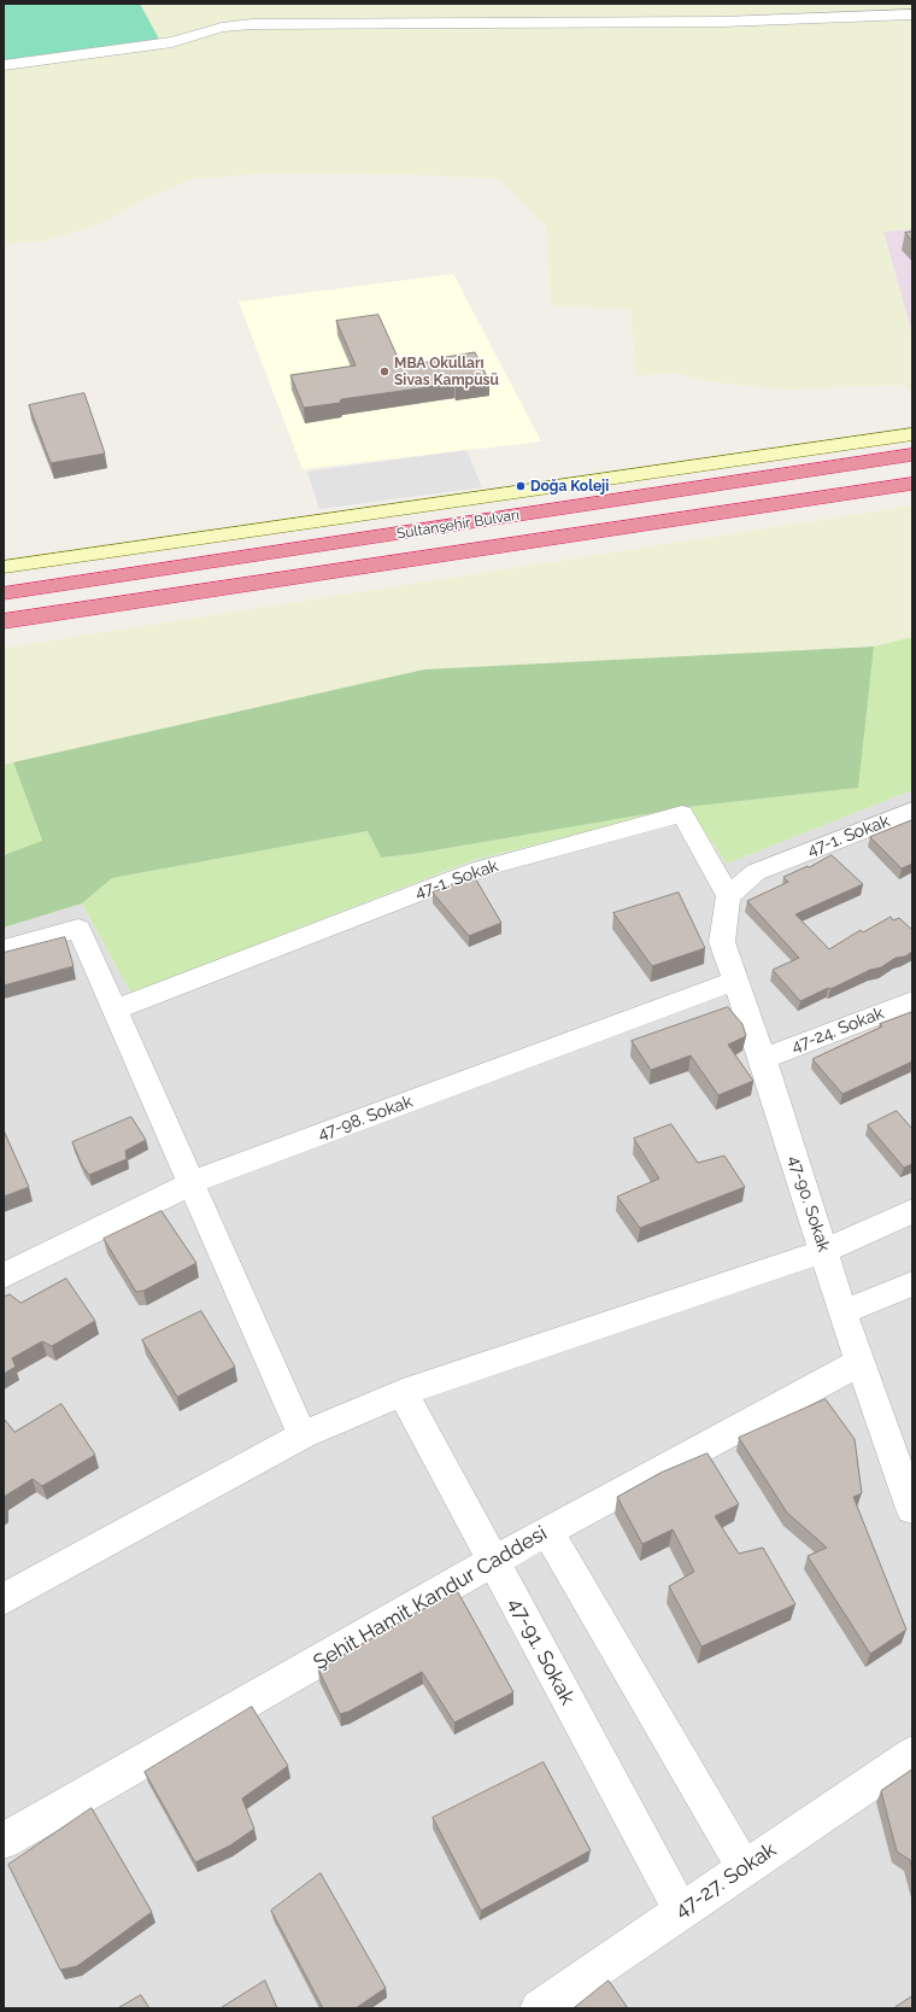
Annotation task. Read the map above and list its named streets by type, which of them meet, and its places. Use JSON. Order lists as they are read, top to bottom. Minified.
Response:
{"streets":{"highway":["Sultanşehir Bulvarı"],"street":["47-1. Sokak","47-24. Sokak","47-98. Sokak","47-90. Sokak","Şehit Hamit Kandur Caddesi","47-91. Sokak","47-27. Sokak"]},"crossings":[["47-1. Sokak","47-90. Sokak"],["47-24. Sokak","47-90. Sokak"],["47-98. Sokak","47-90. Sokak"],["47-90. Sokak","Şehit Hamit Kandur Caddesi"],["Şehit Hamit Kandur Caddesi","47-91. Sokak"],["47-91. Sokak","47-27. Sokak"]],"places":["MBA Okulları Sivas Kampüsü","Doğa Koleji"]}
